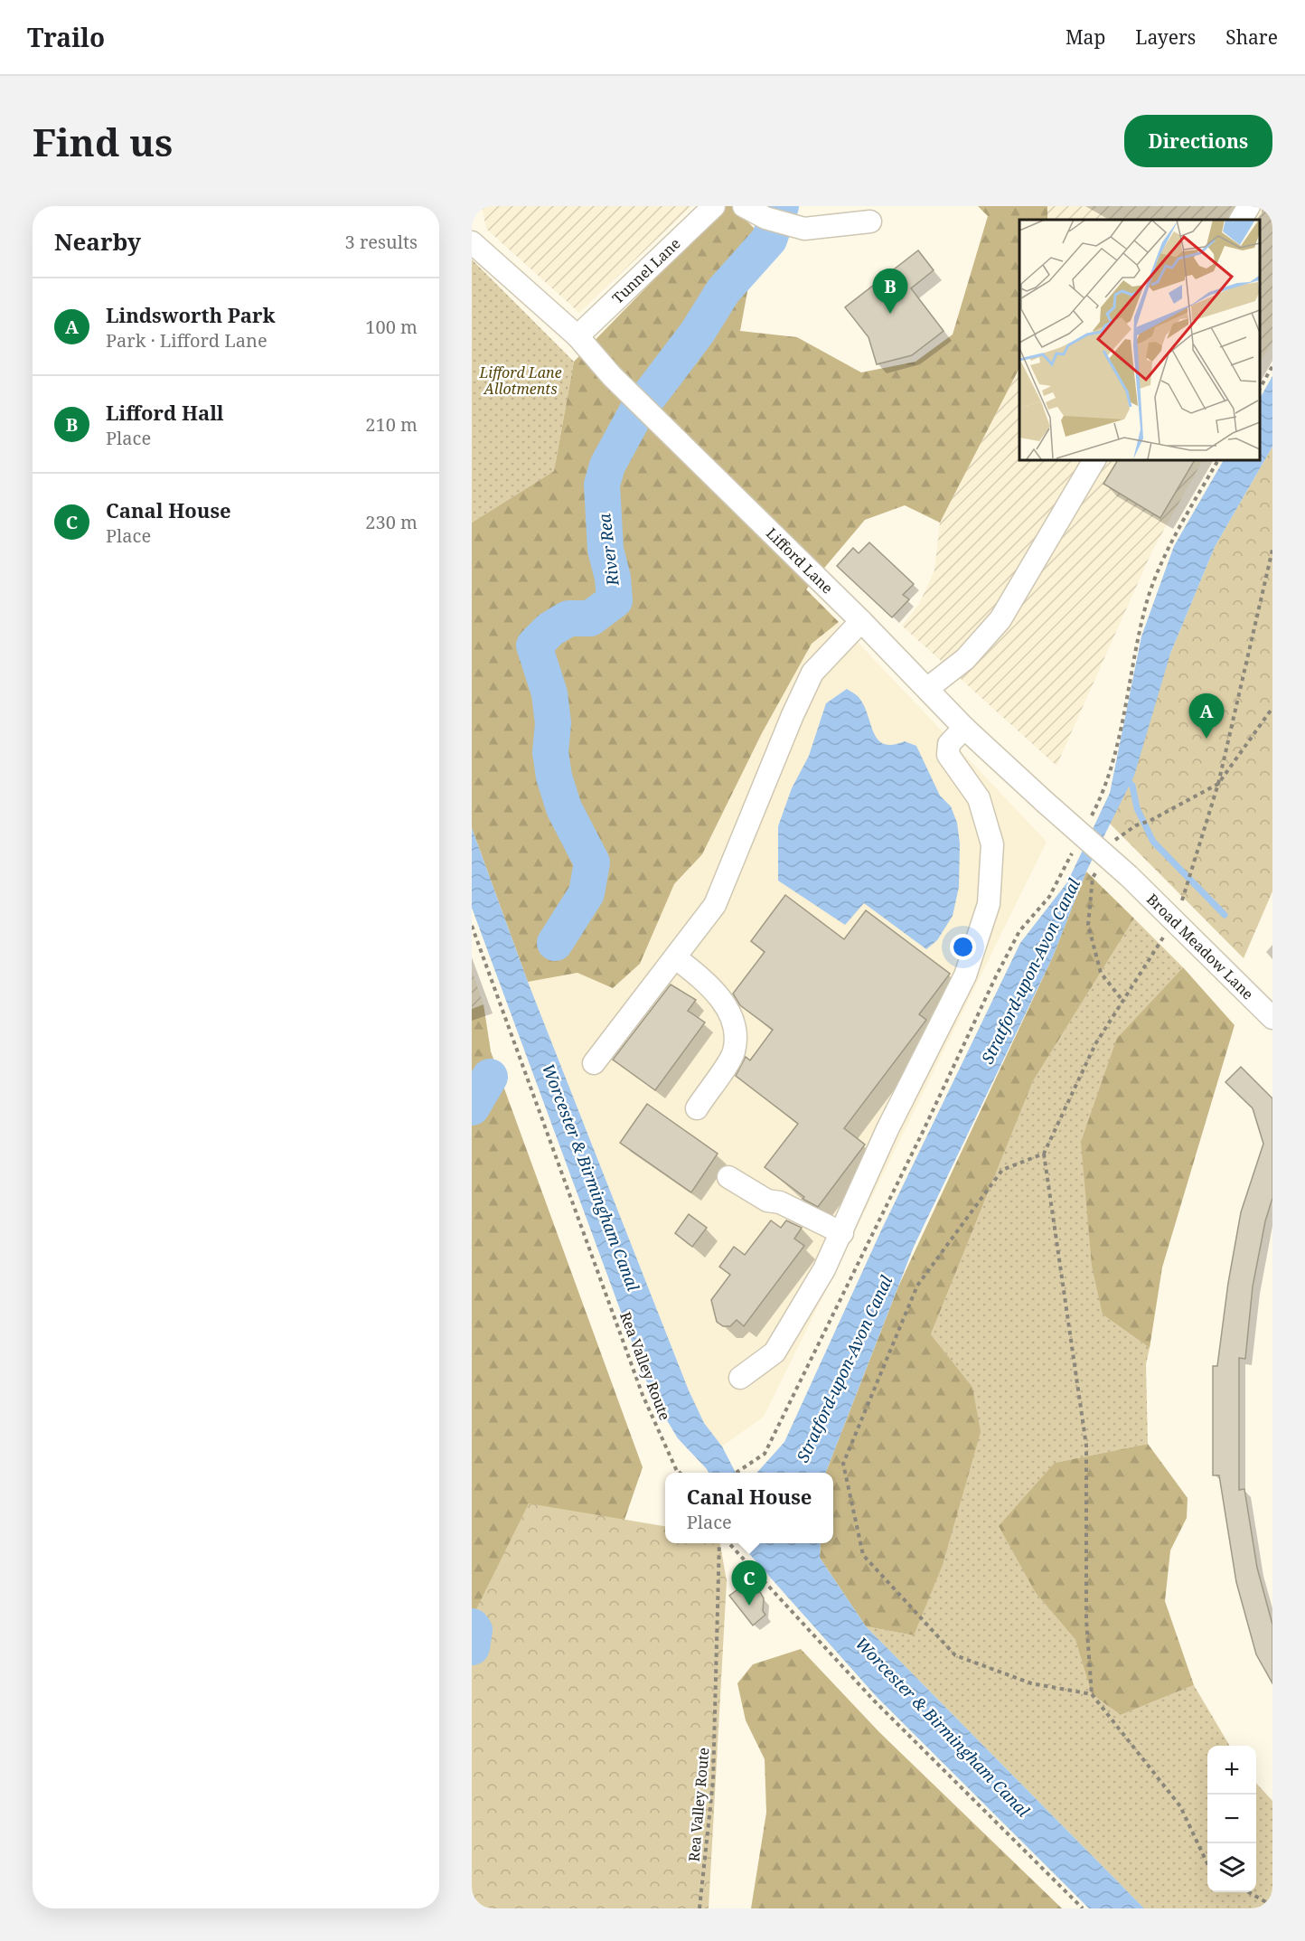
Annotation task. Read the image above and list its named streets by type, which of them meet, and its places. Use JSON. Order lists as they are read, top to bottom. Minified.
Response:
{"streets":{"street":["Tunnel Lane","Lifford Lane","Broad Meadow Lane"],"path":["Rea Valley Route"]},"crossings":[["Tunnel Lane","Lifford Lane"],["Lifford Lane","Broad Meadow Lane"]],"water":["River Rea","Stratford-upon-Avon Canal","Worcester & Birmingham Canal"],"parks":["Lifford Lane Allotments"],"page":{"header":"Trailo","nav":["Map","Layers","Share"],"buttons":"Directions","title":"Find us","heading":["Nearby","3 results"],"pins":["B","A","C"],"list":[{"mark":"A","name":"Lindsworth Park","note":"Park · Lifford Lane","value":"100 m"},{"mark":"B","name":"Lifford Hall","note":"Place","value":"210 m"},{"mark":"C","name":"Canal House","note":"Place","value":"230 m"}],"popup":["Canal House","Place"],"map_buttons":["+","−"]}}
